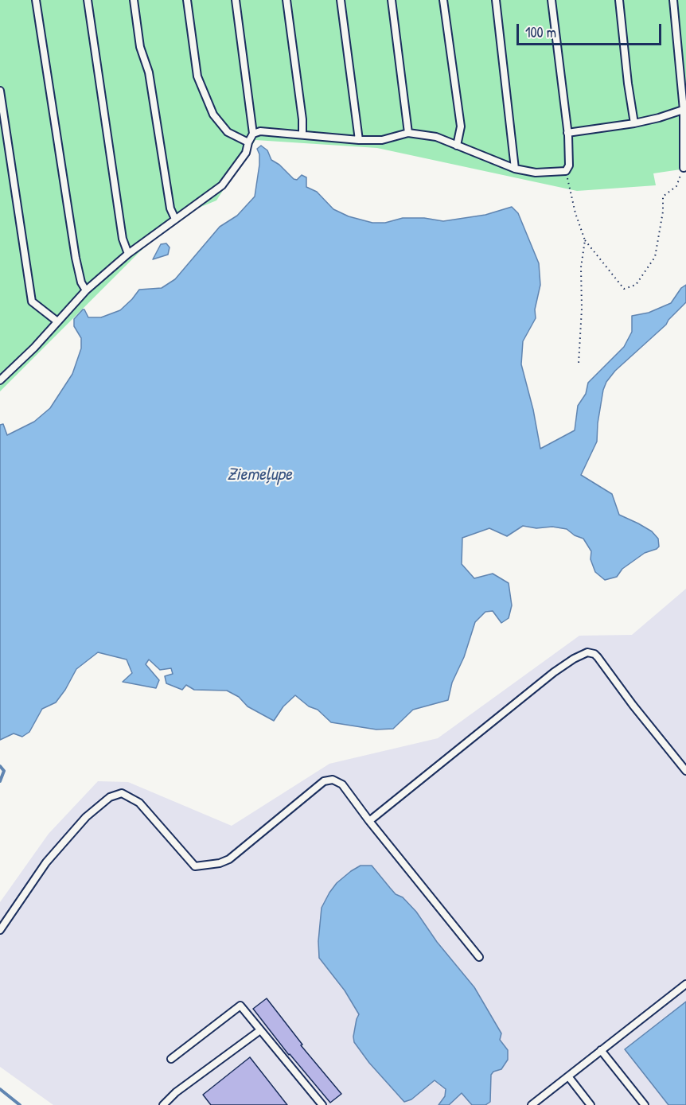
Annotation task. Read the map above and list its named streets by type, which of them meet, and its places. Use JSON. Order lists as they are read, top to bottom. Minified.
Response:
{"water":["Ziemeļupe"],"scale_bar":"100 m"}
